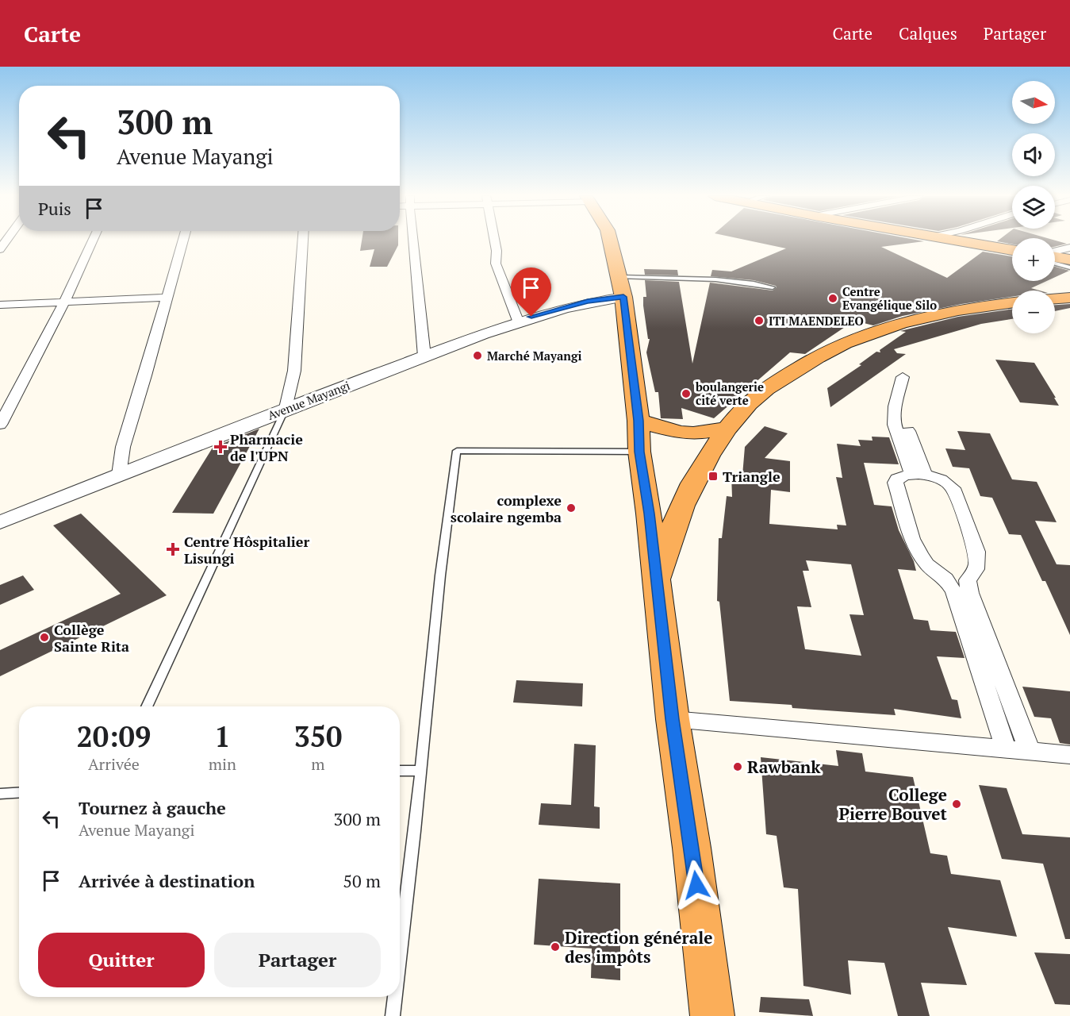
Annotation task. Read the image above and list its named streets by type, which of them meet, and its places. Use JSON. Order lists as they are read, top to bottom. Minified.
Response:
{"streets":{"street":["Avenue Mayangi"]},"places":{"other":["Centre Evangélique Silo","ITI MAENDELEO","Marché Mayangi","boulangerie cité verte","complexe scolaire ngemba","Collège Sainte Rita","Rawbank","College Pierre Bouvet","Direction générale des impôts"],"health":["Pharmacie de l'UPN","Centre Hôspitalier Lisungi"],"transit":["Triangle"]},"north":"right","page":{"header":"Carte","nav":["Carte","Calques","Partager"],"map_buttons":["+","−"],"turn":["300 m","Avenue Mayangi"],"then":"Puis","eta":["20:09","Arrivée","1","min","350","m"],"list":[{"name":"Tournez à gauche","note":"Avenue Mayangi","value":"300 m"},{"name":"Arrivée à destination","value":"50 m"}],"buttons":["Quitter","Partager"]}}
